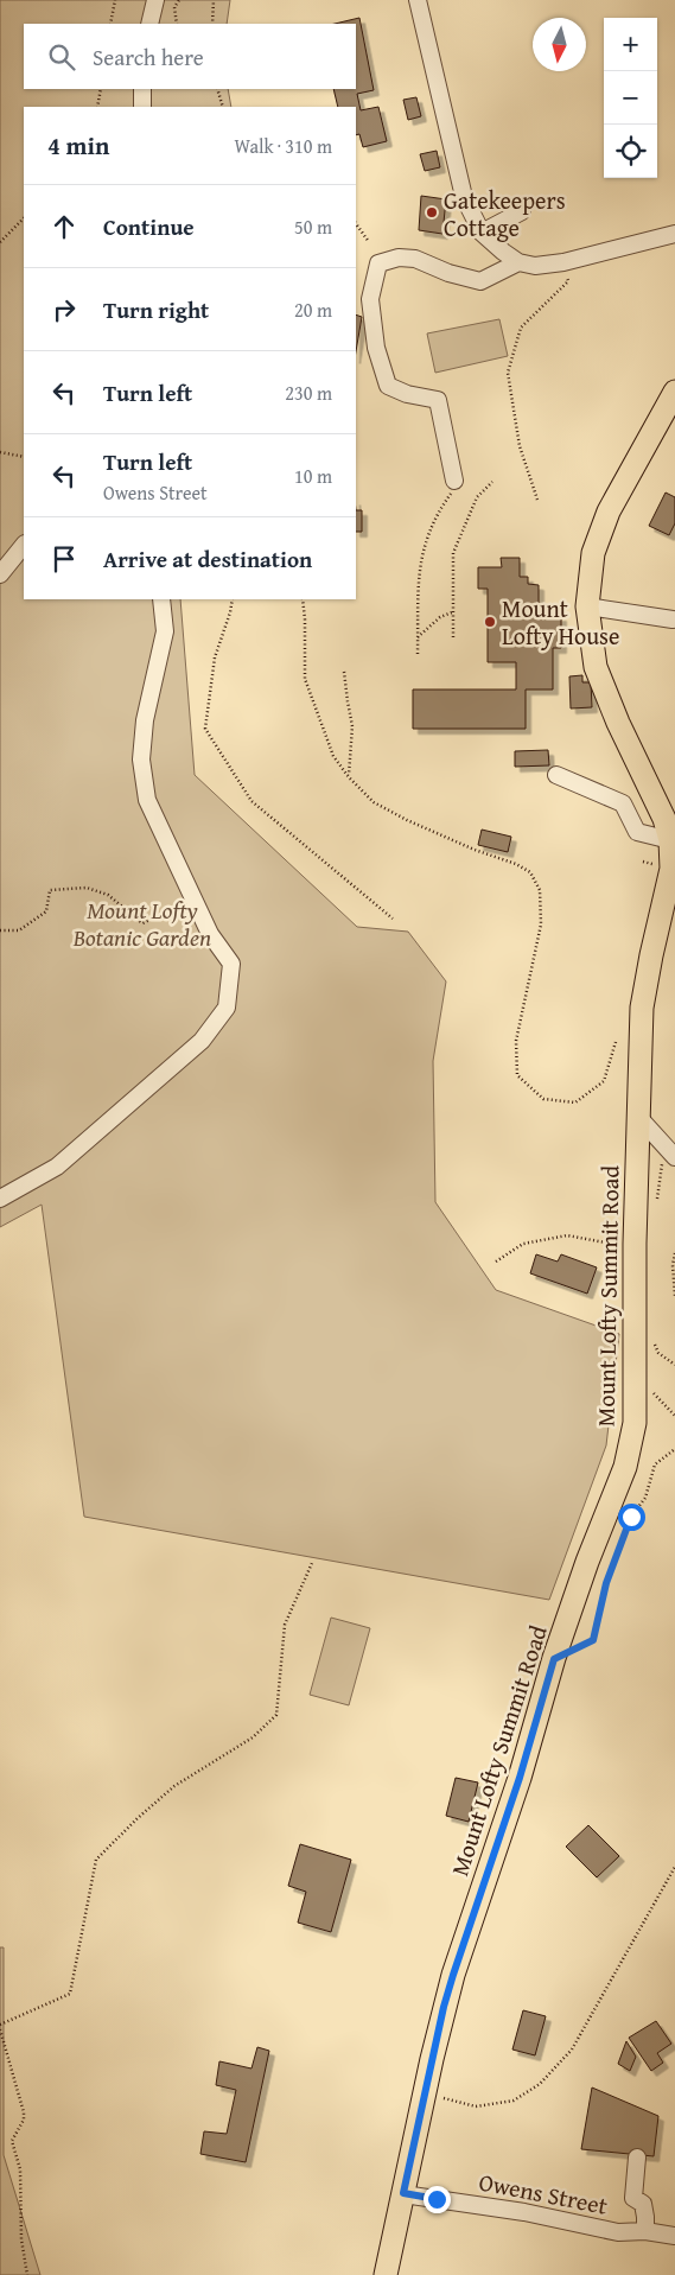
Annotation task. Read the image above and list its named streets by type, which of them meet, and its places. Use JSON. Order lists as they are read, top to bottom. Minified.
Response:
{"streets":{"main road":["Mount Lofty Summit Road"],"street":["Owens Street"]},"crossings":[["Mount Lofty Summit Road","Owens Street"]],"parks":["Mount Lofty Botanic Garden"],"places":["Gatekeepers Cottage","Mount Lofty House"],"north":"bottom","page":{"map_buttons":["+","−"],"search":"Search here","heading":["4 min","Walk · 310 m"],"list":[["Continue","50 m"],["Turn right","20 m"],["Turn left","230 m"],["Turn left","Owens Street","10 m"],"Arrive at destination"]}}
